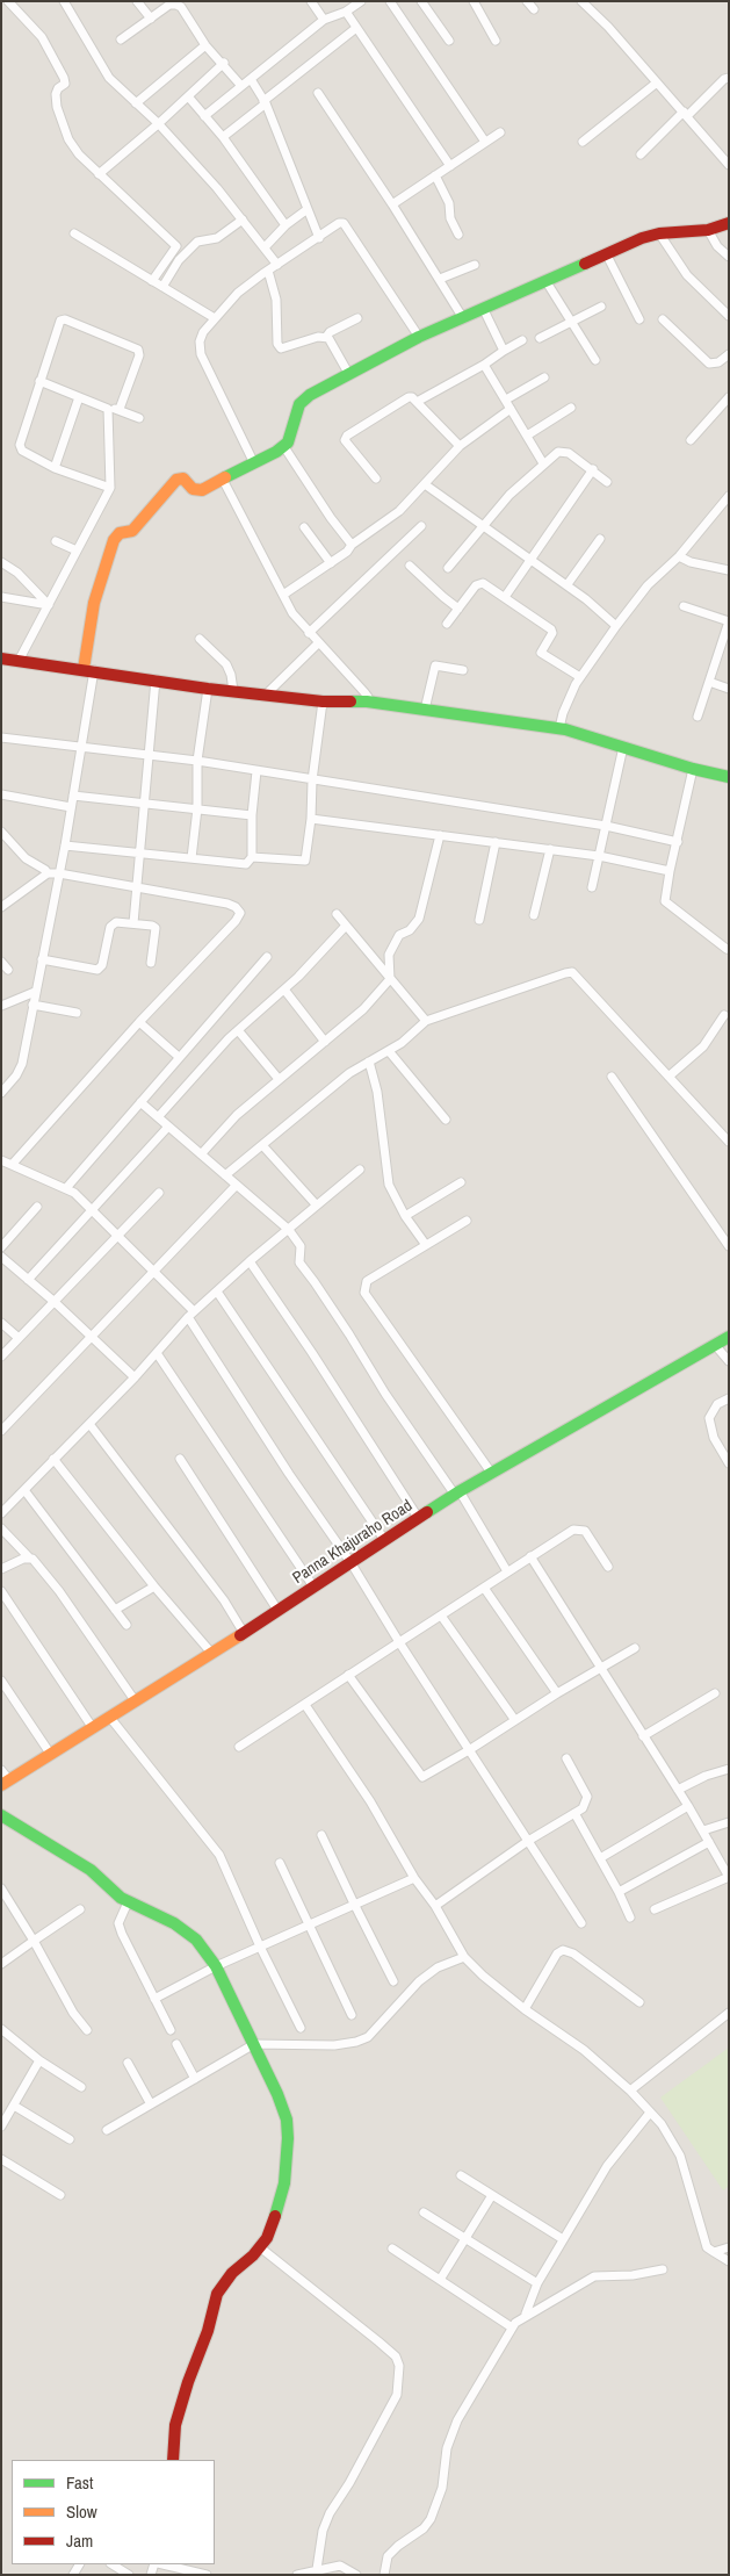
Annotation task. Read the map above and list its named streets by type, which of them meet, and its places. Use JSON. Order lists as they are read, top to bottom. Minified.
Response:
{"streets":{"street":["Panna Khajuraho Road"]},"legend":["Fast","Slow","Jam"]}
